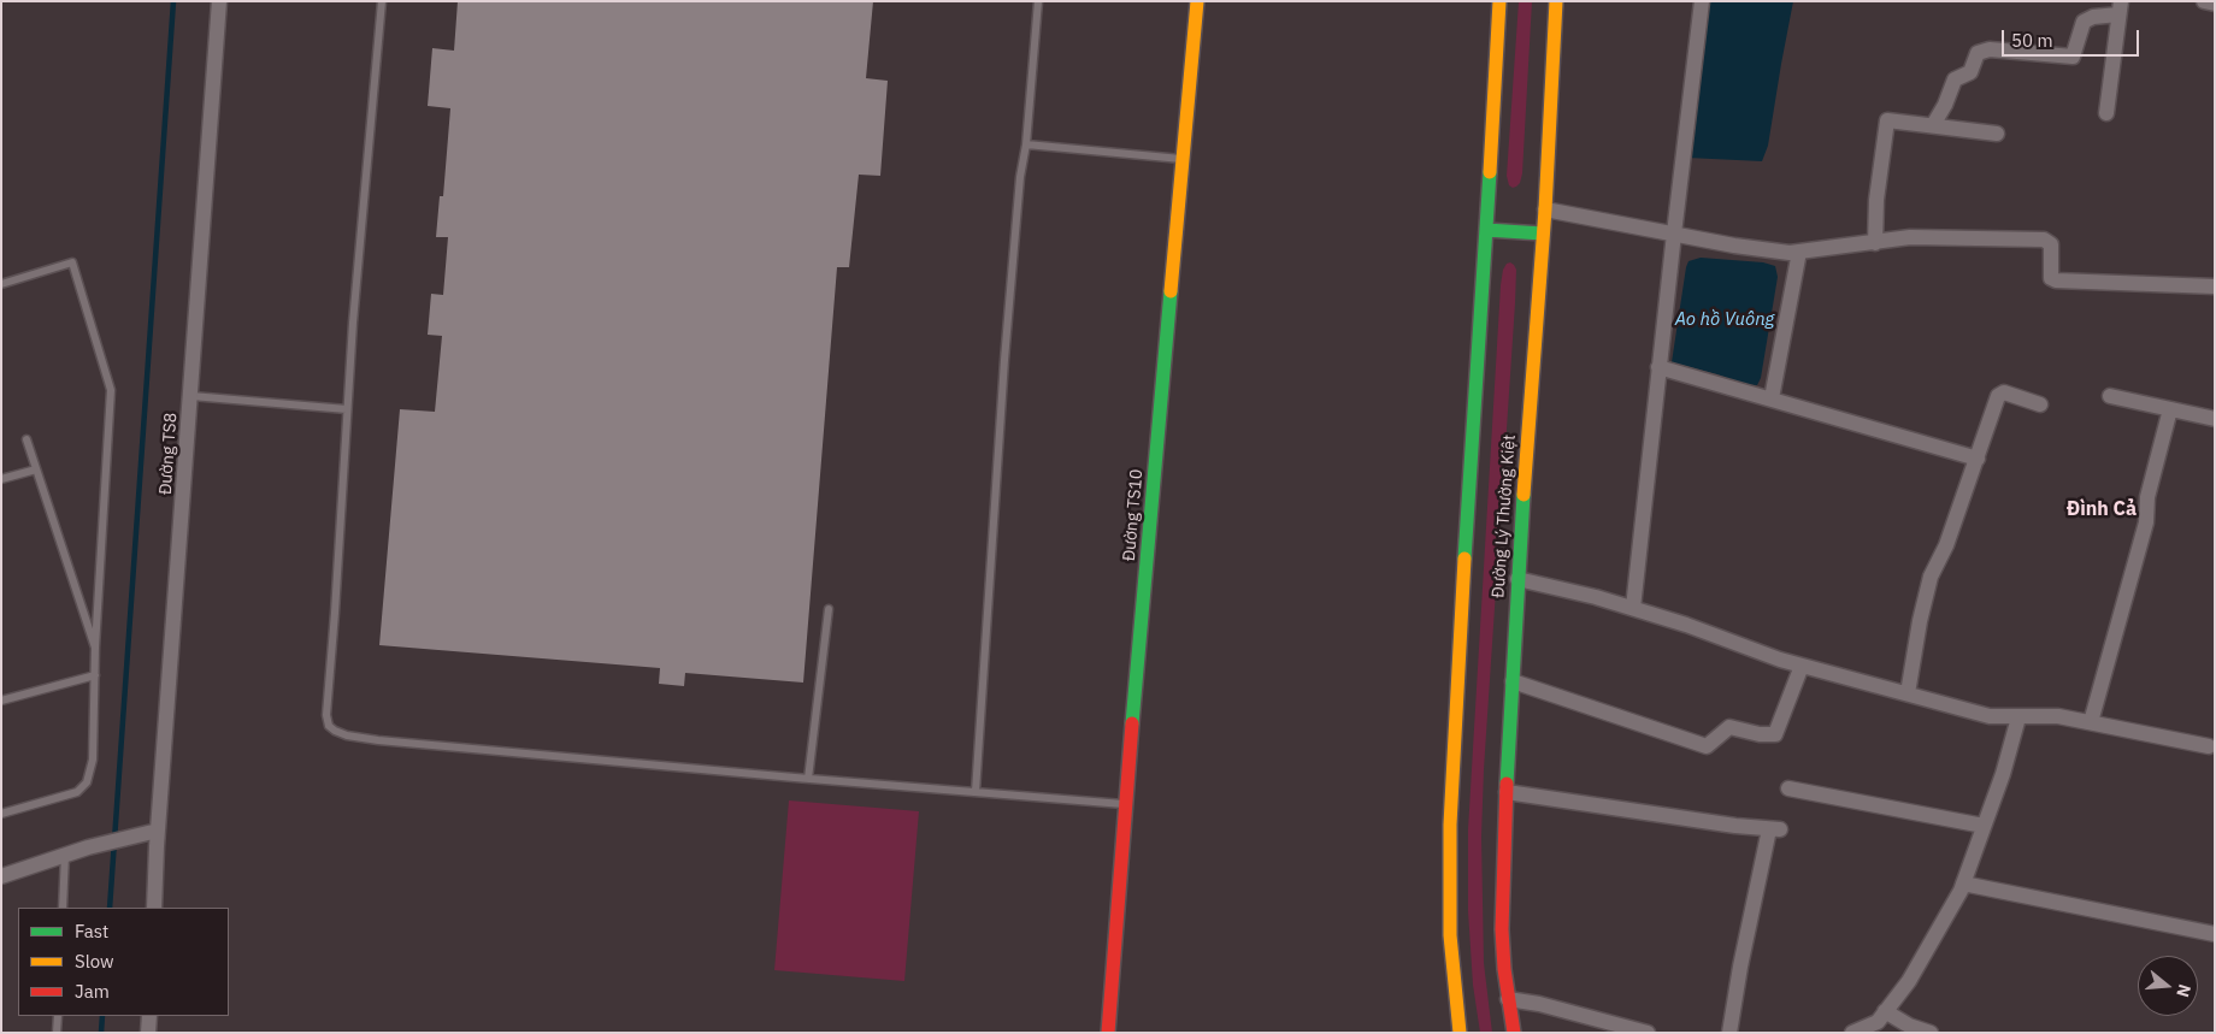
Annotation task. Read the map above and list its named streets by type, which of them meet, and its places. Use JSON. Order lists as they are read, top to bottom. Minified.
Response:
{"streets":{"main road":["Đường TS10","Đường Lý Thường Kiệt"],"street":["Đường TS8"]},"districts":["Đình Cả"],"water":["Ao hồ Vuông"],"legend":["Fast","Slow","Jam"],"scale_bar":"50 m","north":"right"}
